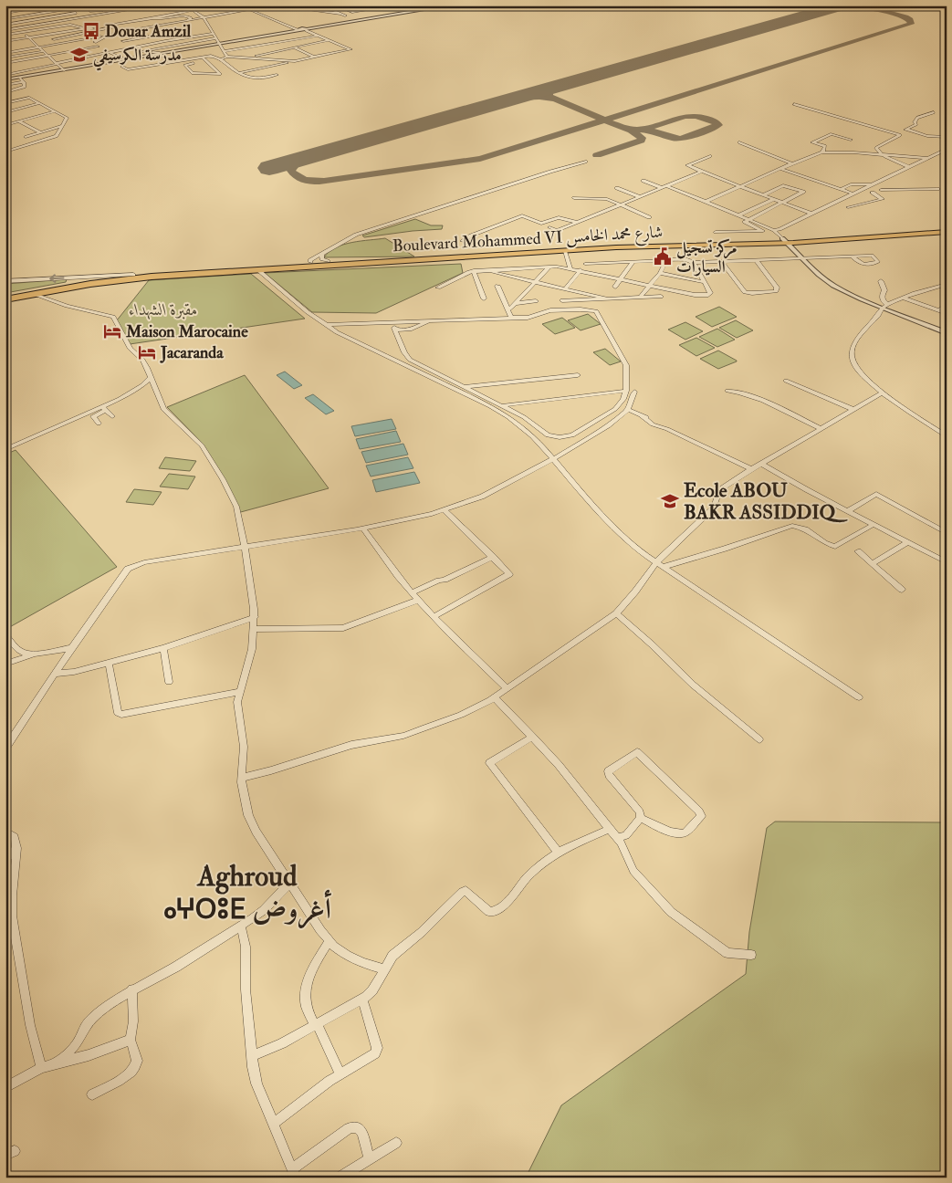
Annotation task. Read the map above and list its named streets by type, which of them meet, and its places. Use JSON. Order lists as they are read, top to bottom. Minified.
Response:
{"streets":{"main road":["Boulevard Mohammed VI شارع محمد الخامس"]},"districts":["Aghroud ⴰⵖⵔⵓⴹ أغروض"],"parks":["مقبرة الشهداء"],"places":{"bus stop":["Douar Amzil"],"school or university":["مدرسة الكرسيفي","Ecole ABOU BAKR ASSIDDIQ"],"public building":["مركز تسجيل السيارات"],"hotel":["Maison Marocaine","Jacaranda"]}}
